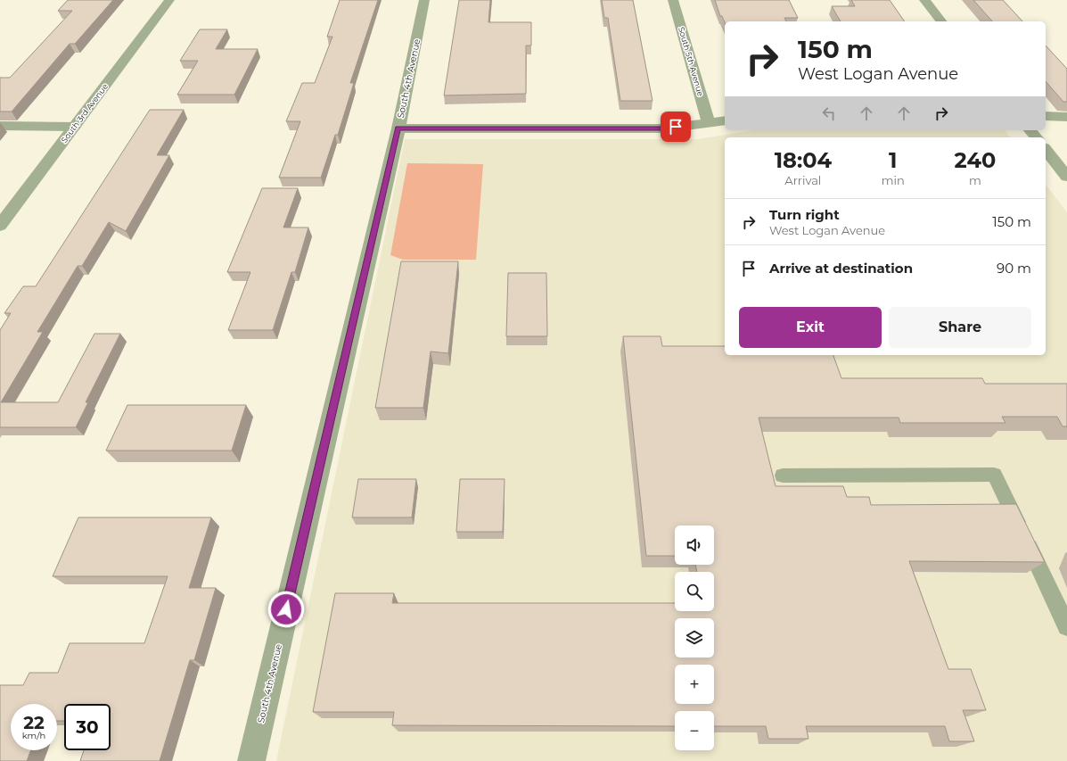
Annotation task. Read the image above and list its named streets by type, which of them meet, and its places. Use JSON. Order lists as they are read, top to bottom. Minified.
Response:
{"streets":{"street":["South 5th Avenue","South 4th Avenue","South 3rd Avenue"]},"page":{"turn":["150 m","West Logan Avenue"],"eta":["18:04","Arrival","1","min","240","m"],"list":[{"name":"Turn right","note":"West Logan Avenue","value":"150 m"},{"name":"Arrive at destination","value":"90 m"}],"buttons":["Exit","Share"],"map_buttons":["+","−"],"speed":"22 km/h","limit":"30"}}
